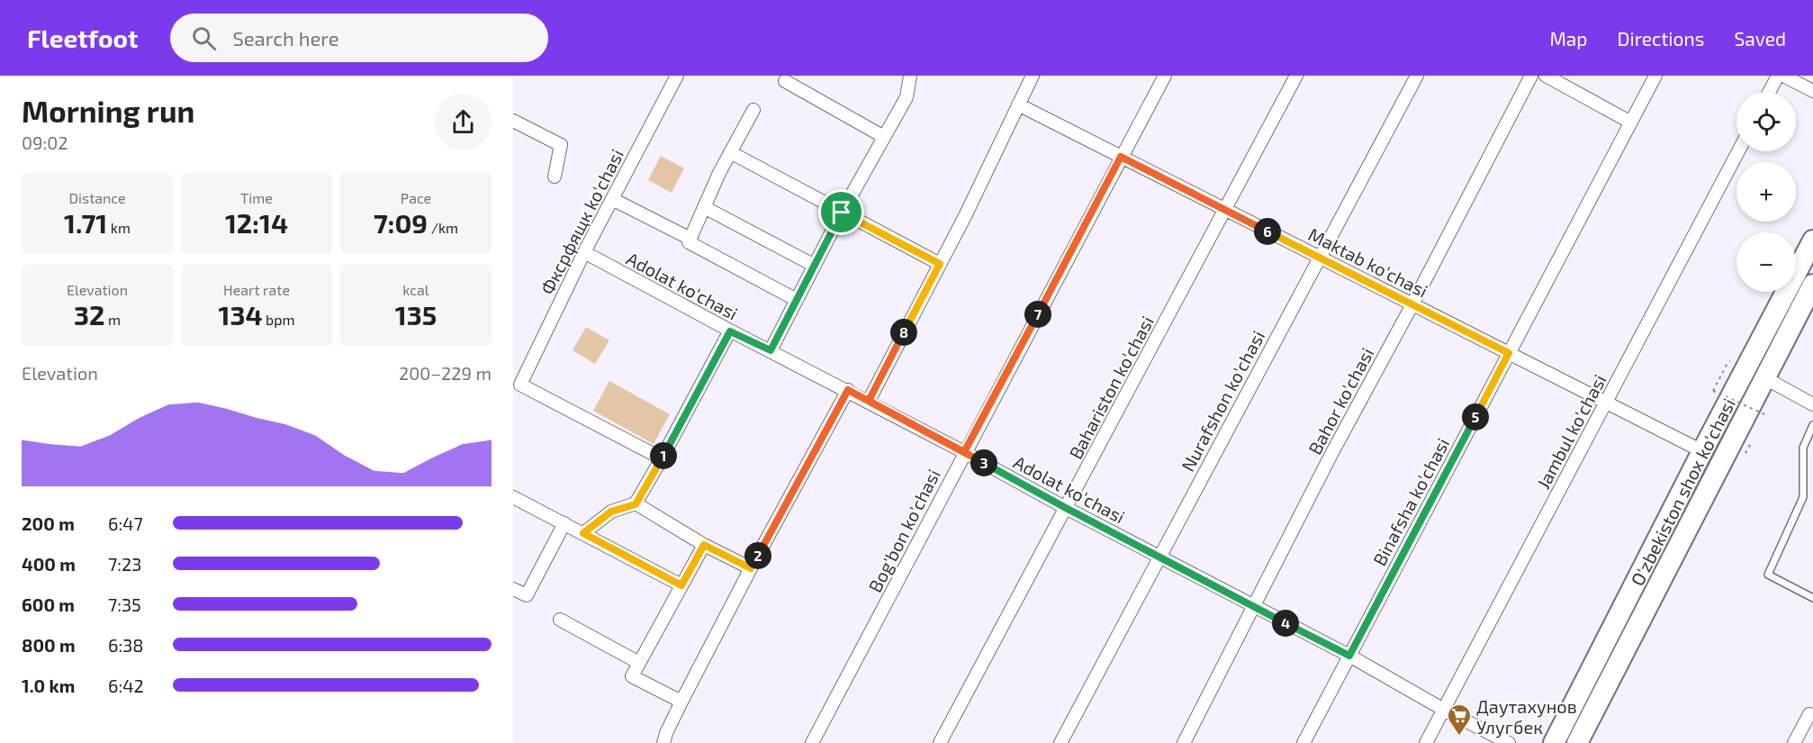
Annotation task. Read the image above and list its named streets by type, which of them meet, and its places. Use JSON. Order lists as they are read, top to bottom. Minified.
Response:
{"streets":{"main road":["O'zbekiston shox ko'chasi"],"street":["Фксрфящк ko'chasi","Maktab ko'chasi","Adolat ko'chasi","Bahariston ko'chasi","Nurafshon ko'chasi","Bahor ko'chasi","Jambul ko'chasi","Binafsha ko'chasi","Bog'bon ko'chasi"]},"crossings":[["Фксрфящк ko'chasi","Adolat ko'chasi"],["Maktab ko'chasi","Bahariston ko'chasi"],["Maktab ko'chasi","Nurafshon ko'chasi"],["Maktab ko'chasi","Bahor ko'chasi"],["Maktab ko'chasi","Jambul ko'chasi"],["Maktab ko'chasi","O'zbekiston shox ko'chasi"],["Maktab ko'chasi","Binafsha ko'chasi"],["Maktab ko'chasi","Bog'bon ko'chasi"],["Adolat ko'chasi","Bahariston ko'chasi"],["Adolat ko'chasi","Nurafshon ko'chasi"],["Adolat ko'chasi","Bahor ko'chasi"],["Adolat ko'chasi","Jambul ko'chasi"],["Adolat ko'chasi","Binafsha ko'chasi"],["Adolat ko'chasi","Bog'bon ko'chasi"]],"places":{"supermarket":["Даутахунов Улугбек"]},"page":{"header":"Fleetfoot","search":"Search here","nav":["Map","Directions","Saved"],"heading":["Morning run","09:02"],"map_buttons":["+","−"],"stats":[["Distance","1.71 km"],["Time","12:14"],["Pace","7:09 /km"],["Elevation","32 m"],["Heart rate","134 bpm"],["kcal","135"]],"pins":["6","7","8","5","1","3","2","4"],"chart":["Elevation","200–229 m"],"list":[{"name":"200 m","note":"6:47"},{"name":"400 m","note":"7:23"},{"name":"600 m","note":"7:35"},{"name":"800 m","note":"6:38"},{"name":"1.0 km","note":"6:42"}]}}
